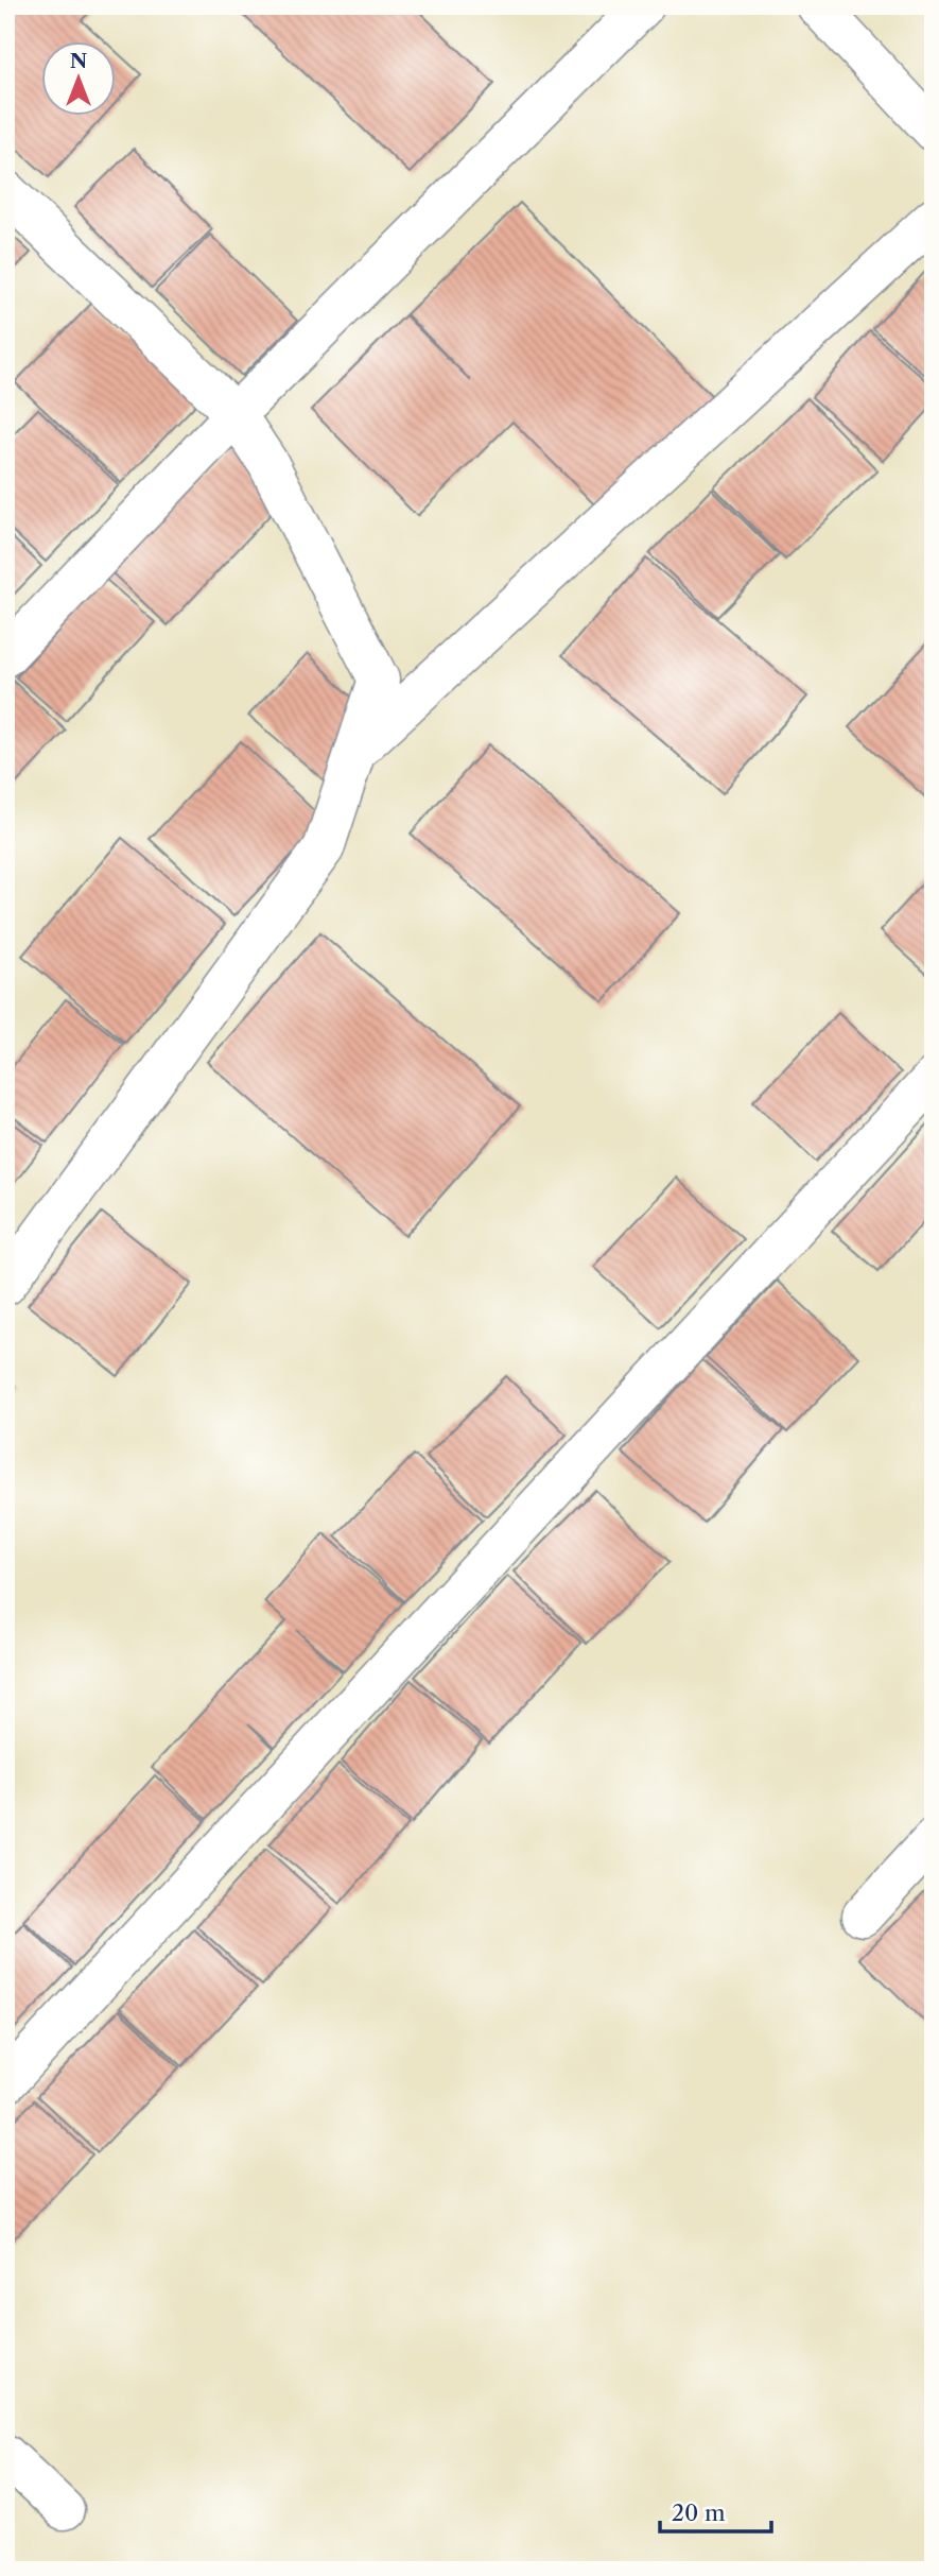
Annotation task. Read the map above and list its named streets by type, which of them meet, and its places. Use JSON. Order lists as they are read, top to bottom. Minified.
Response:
{"scale_bar":"20 m","north":"top"}
